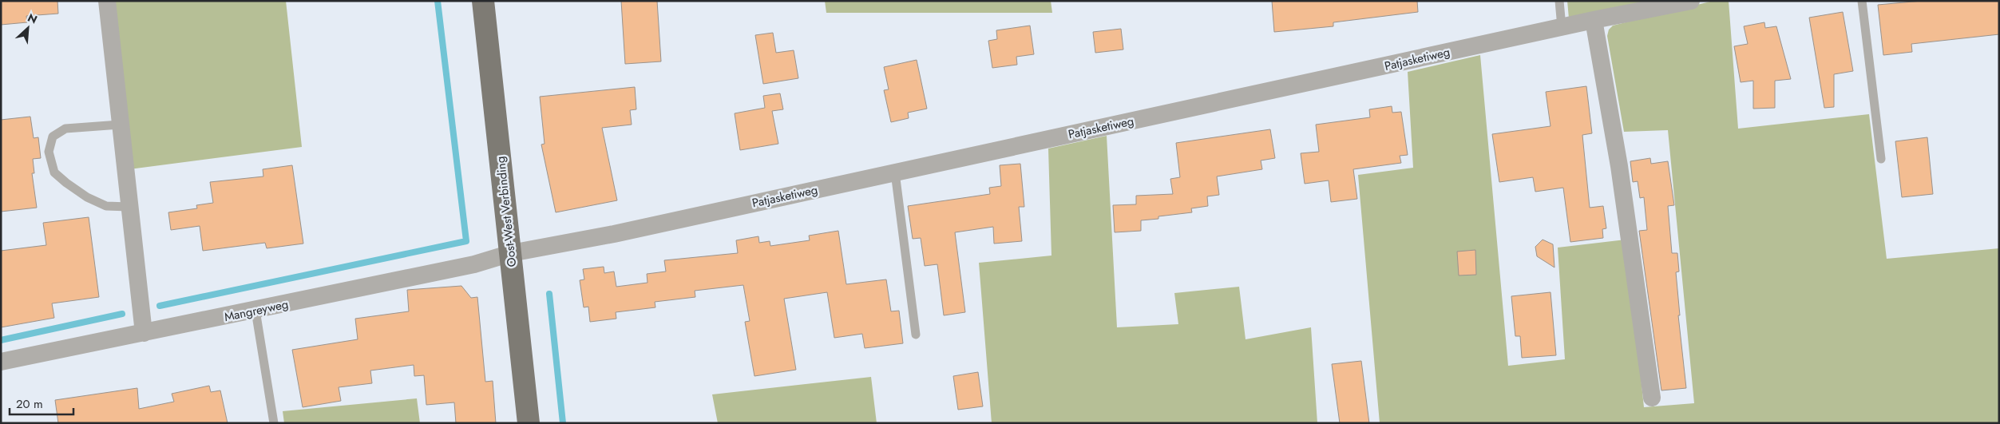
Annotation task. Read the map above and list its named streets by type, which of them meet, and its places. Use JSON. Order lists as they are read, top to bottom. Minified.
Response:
{"streets":{"main road":["Oost-West Verbinding"],"street":["Patjasketiweg","Mangreyweg"]},"crossings":[["Patjasketiweg","Oost-West Verbinding"],["Patjasketiweg","Mangreyweg"],["Oost-West Verbinding","Mangreyweg"]],"scale_bar":"20 m","north":"top right"}
